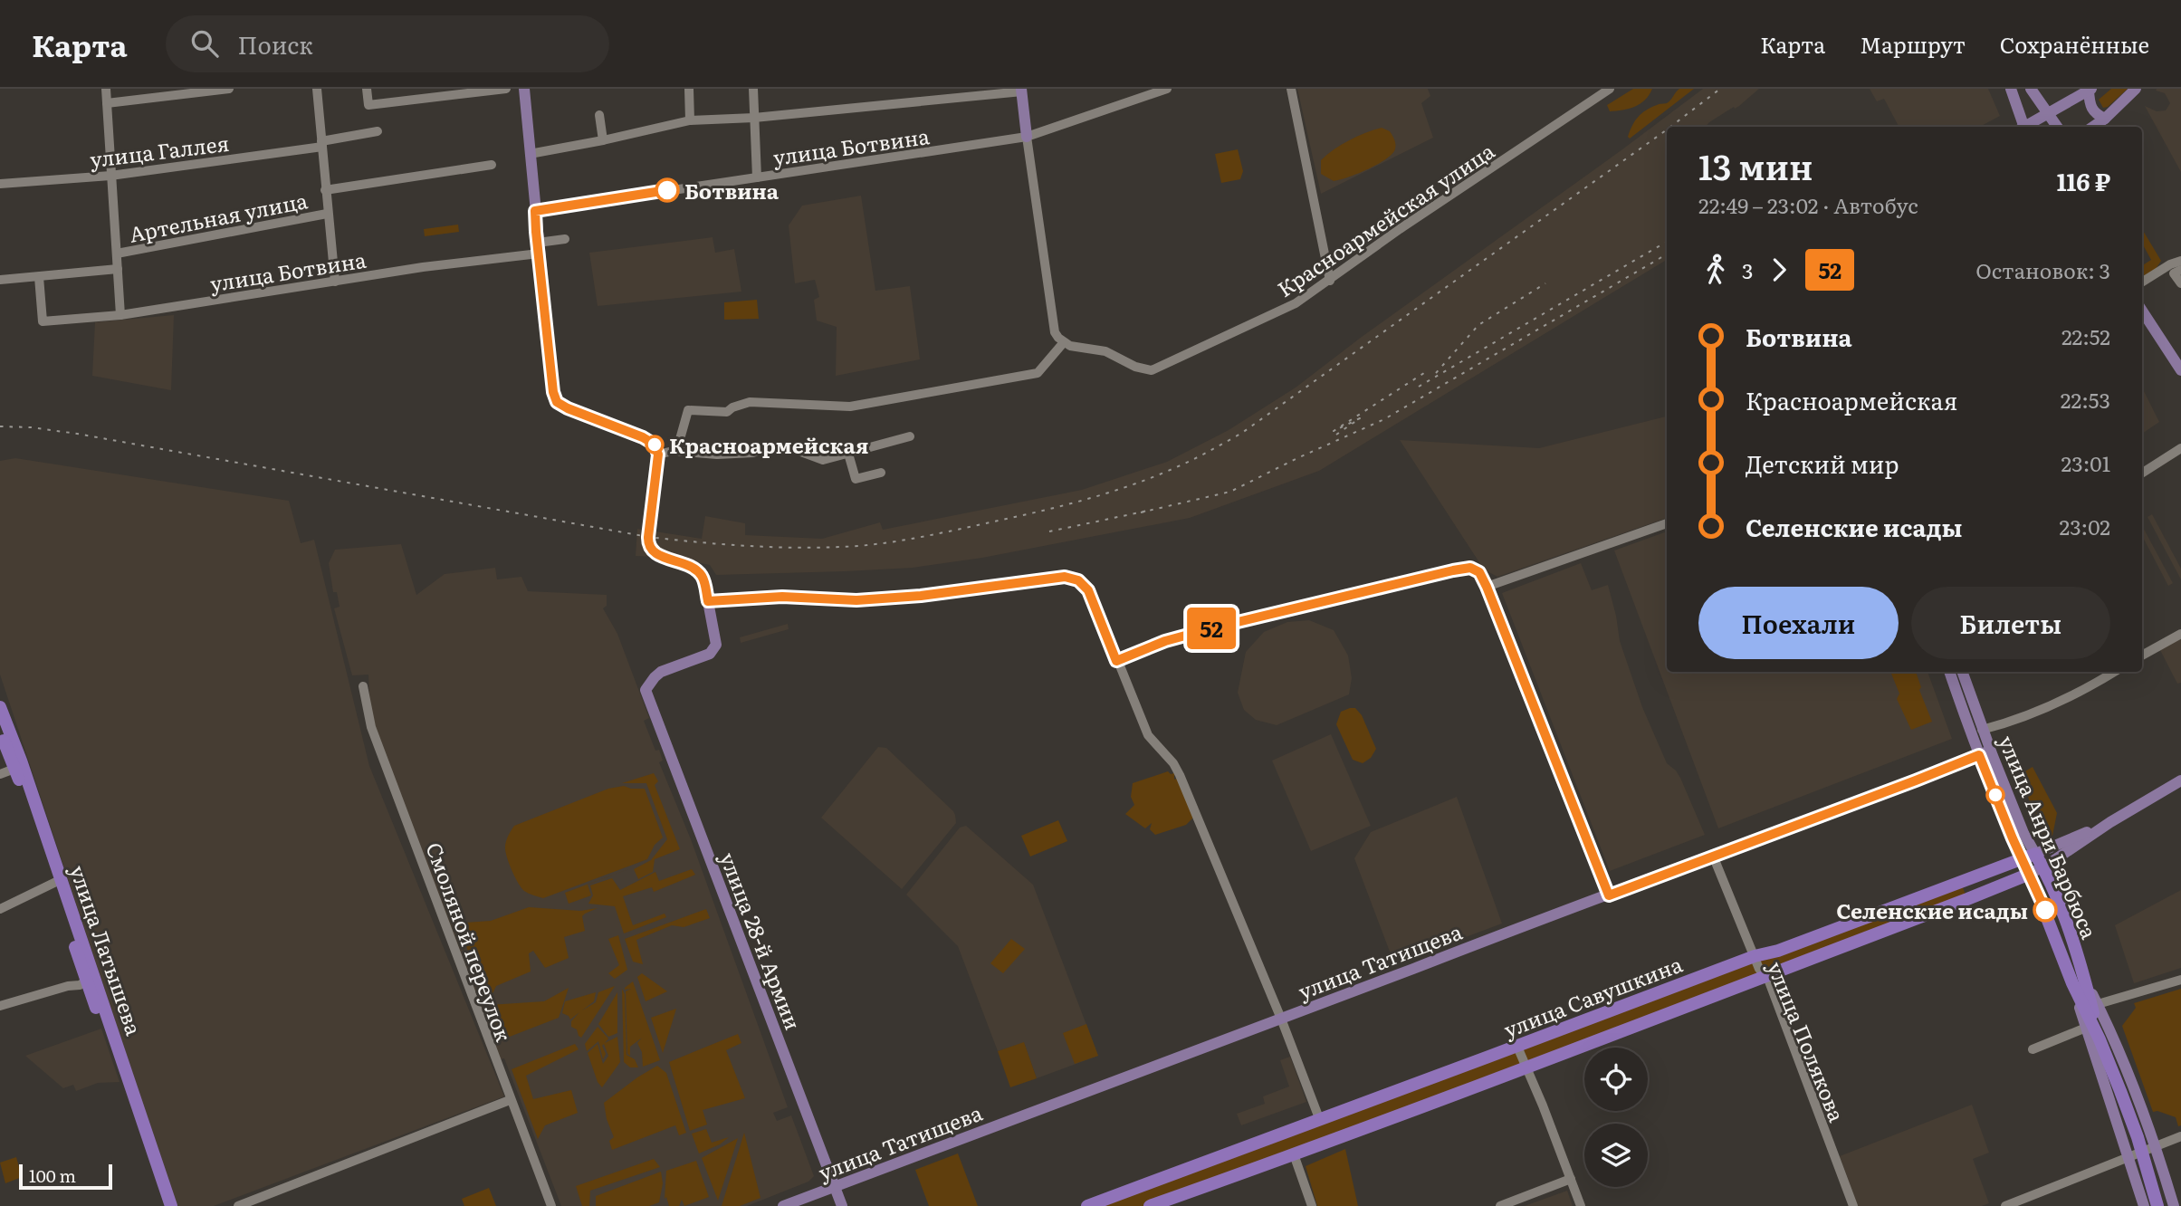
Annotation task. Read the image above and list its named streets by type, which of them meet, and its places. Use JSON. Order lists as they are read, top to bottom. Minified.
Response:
{"streets":{"highway":["улица Анри Барбюса","улица Латышева","улица Савушкина"],"main road":["улица 28-й Армии","улица Татищева"],"street":["улица Ботвина","улица Галлея","Артельная улица","Красноармейская улица","Смоляной переулок","улица Полякова"]},"crossings":[["улица Ботвина","Артельная улица"],["улица Анри Барбюса","улица Татищева"],["улица Анри Барбюса","улица Савушкина"],["улица 28-й Армии","улица Татищева"],["улица Татищева","улица Полякова"],["улица Савушкина","улица Полякова"]],"places":["Ботвина","Красноармейская","Селенские исады"],"lines":["bus line 52"],"scale_bar":"100 m","page":{"header":"Карта","search":"Поиск","nav":["Карта","Маршрут","Сохранённые"],"on_map":"52","heading":["13 мин","22:49 – 23:02 · Автобус","116 ₽"],"legs":["3","52","Остановок: 3"],"list":[{"name":"Ботвина","value":"22:52"},{"name":"Красноармейская","value":"22:53"},{"name":"Детский мир","value":"23:01"},{"name":"Селенские исады","value":"23:02"}],"buttons":["Поехали","Билеты"],"scale":"100 m"}}
